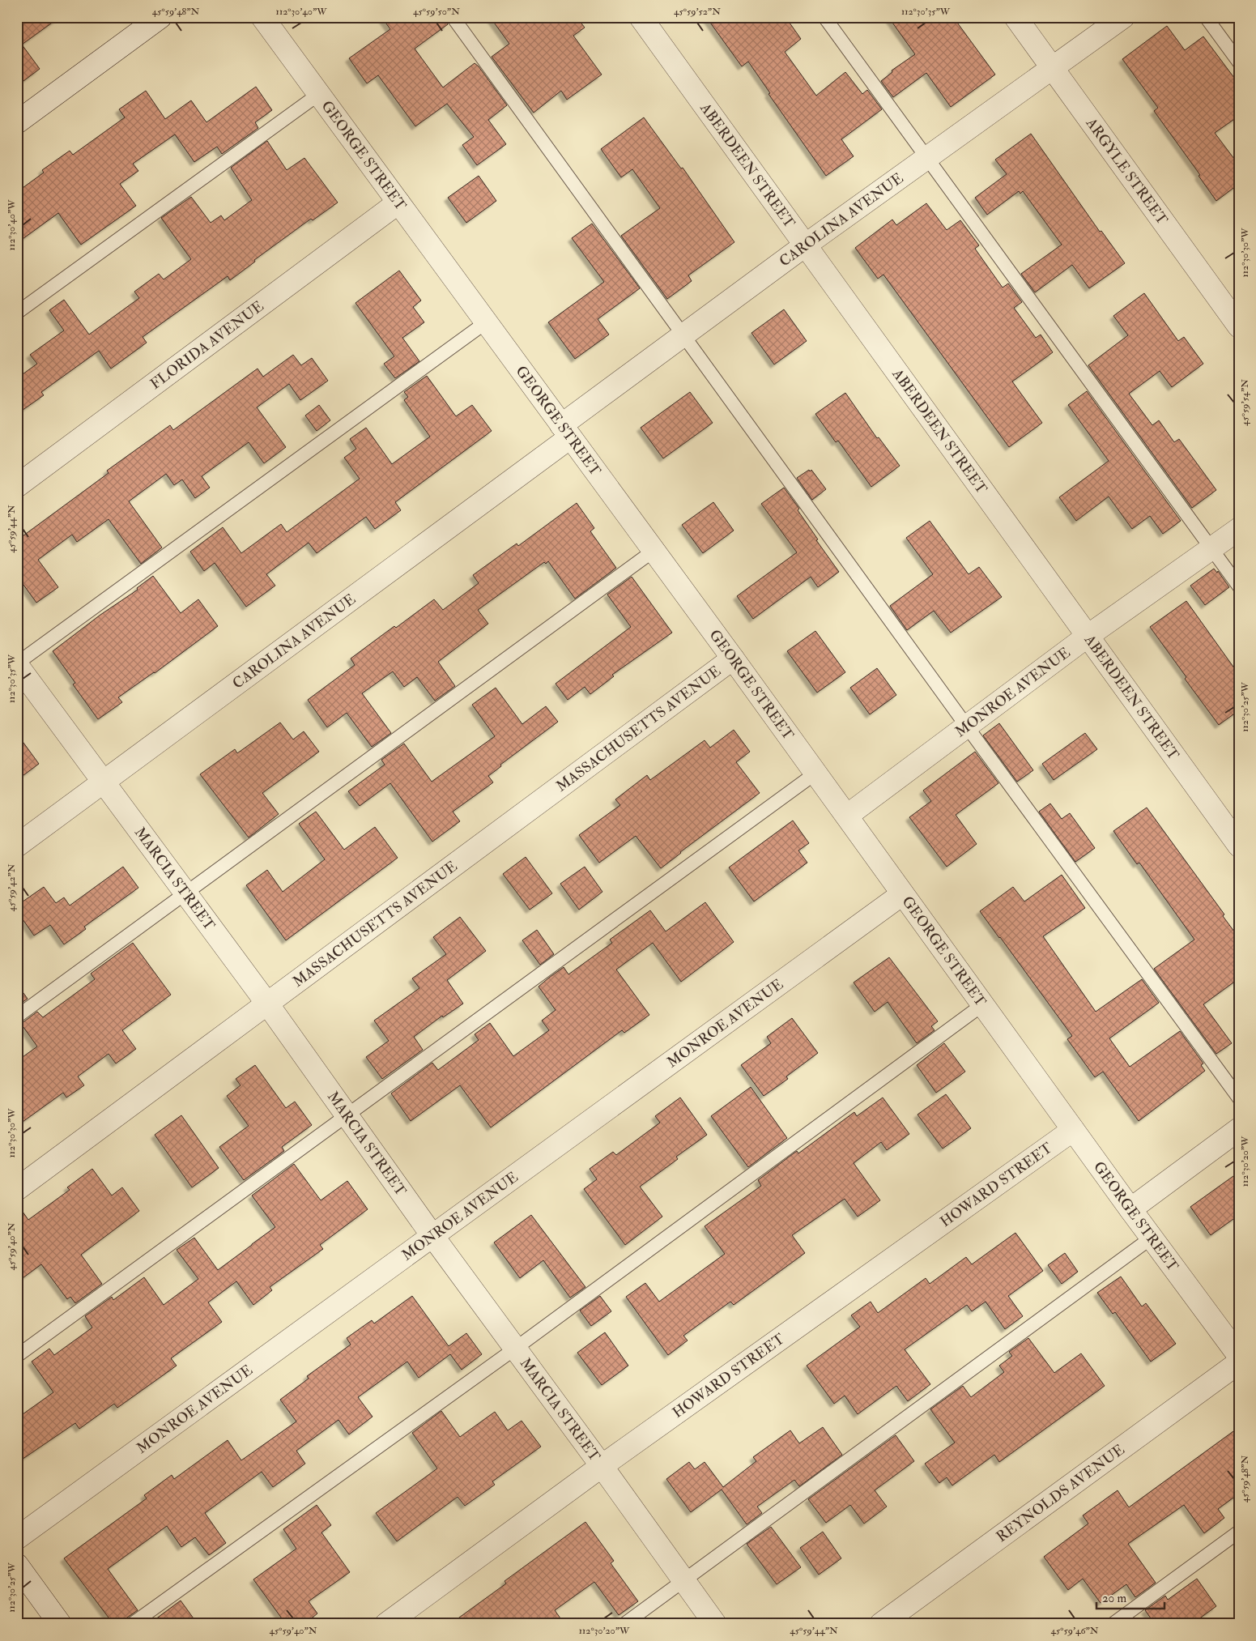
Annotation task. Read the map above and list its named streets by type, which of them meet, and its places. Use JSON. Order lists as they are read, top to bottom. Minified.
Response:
{"streets":{"street":["GEORGE STREET","ABERDEEN STREET","ARGYLE STREET","CAROLINA AVENUE","FLORIDA AVENUE","MONROE AVENUE","MASSACHUSETTS AVENUE","MARCIA STREET","HOWARD STREET","REYNOLDS AVENUE"]},"crossings":[["GEORGE STREET","CAROLINA AVENUE"],["GEORGE STREET","FLORIDA AVENUE"],["GEORGE STREET","MONROE AVENUE"],["GEORGE STREET","MASSACHUSETTS AVENUE"],["GEORGE STREET","HOWARD STREET"],["ABERDEEN STREET","CAROLINA AVENUE"],["ABERDEEN STREET","MONROE AVENUE"],["ARGYLE STREET","CAROLINA AVENUE"],["CAROLINA AVENUE","MARCIA STREET"],["MONROE AVENUE","MARCIA STREET"],["MASSACHUSETTS AVENUE","MARCIA STREET"],["MARCIA STREET","HOWARD STREET"]],"scale_bar":"20 m","coordinates":["45°59'48\"N","112°30'40\"W","45°59'50\"N","45°59'52\"N","112°30'35\"W","112°30'30\"W","45°59'54\"N","45°59'44\"N","112°30'25\"W","45°59'42\"N","112°30'20\"W","45°59'40\"N","45°59'46\"N"]}
